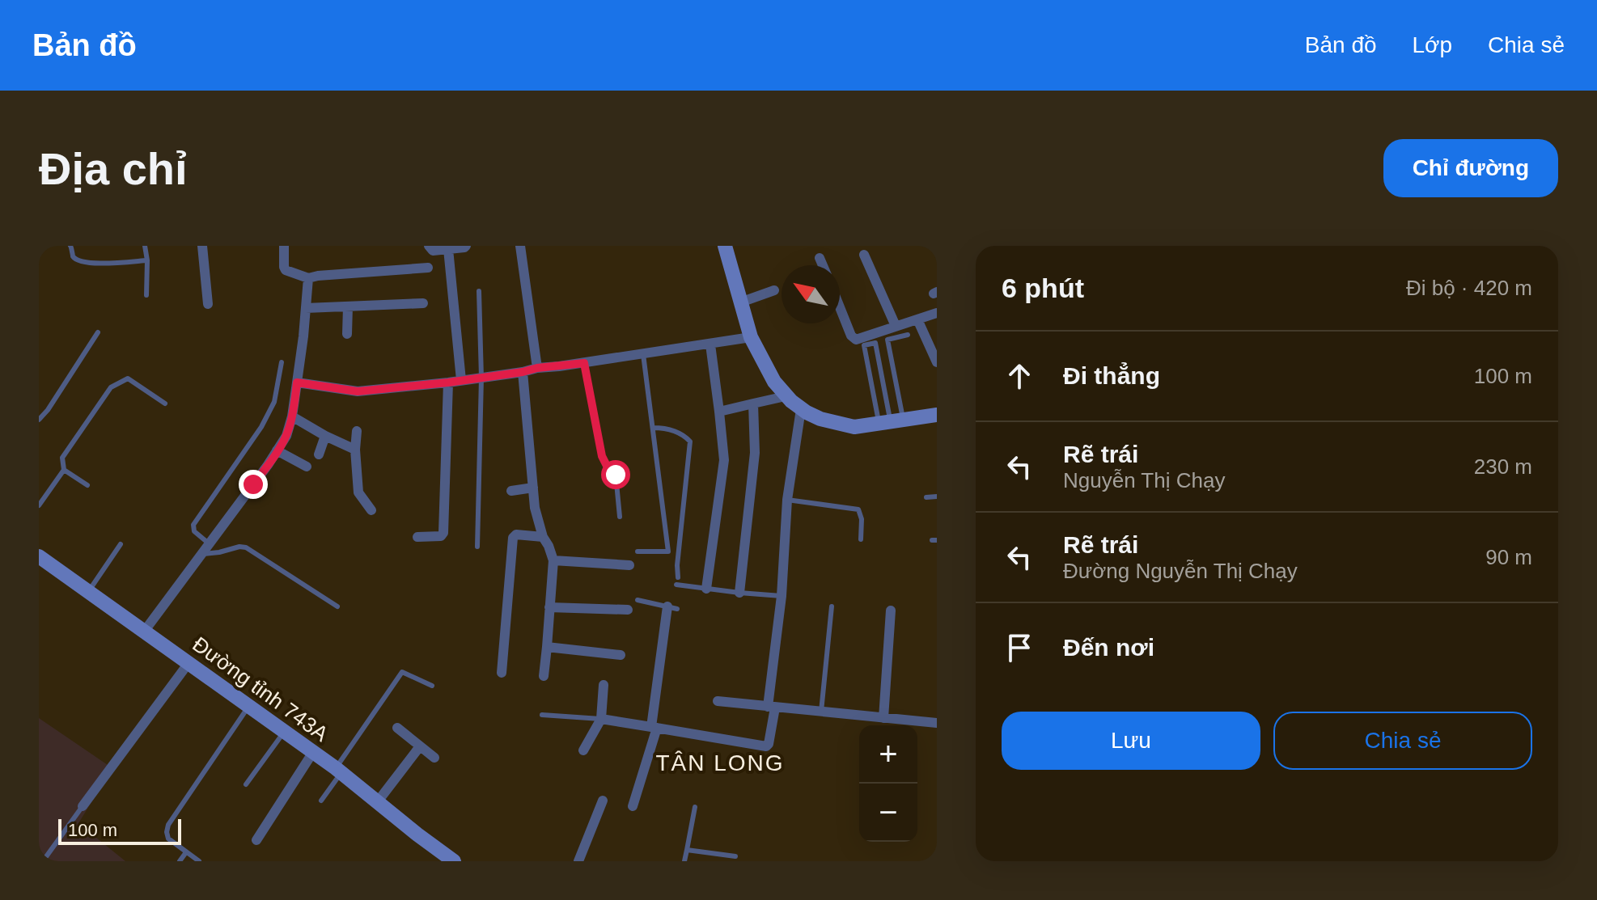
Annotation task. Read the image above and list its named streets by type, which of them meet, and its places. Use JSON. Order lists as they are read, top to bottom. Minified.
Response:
{"streets":{"main road":["Đường tỉnh 743A"]},"districts":["TÂN LONG"],"scale_bar":"100 m","north":"top left","page":{"header":"Bản đồ","nav":["Bản đồ","Lớp","Chia sẻ"],"buttons":["Chỉ đường",["Lưu","Chia sẻ"]],"title":"Địa chỉ","heading":["6 phút","Đi bộ · 420 m"],"list":[["Đi thẳng","100 m"],["Rẽ trái","Nguyễn Thị Chạy","230 m"],["Rẽ trái","Đường Nguyễn Thị Chạy","90 m"],"Đến nơi"],"map_buttons":["+","−"],"scale":"100 m"}}
